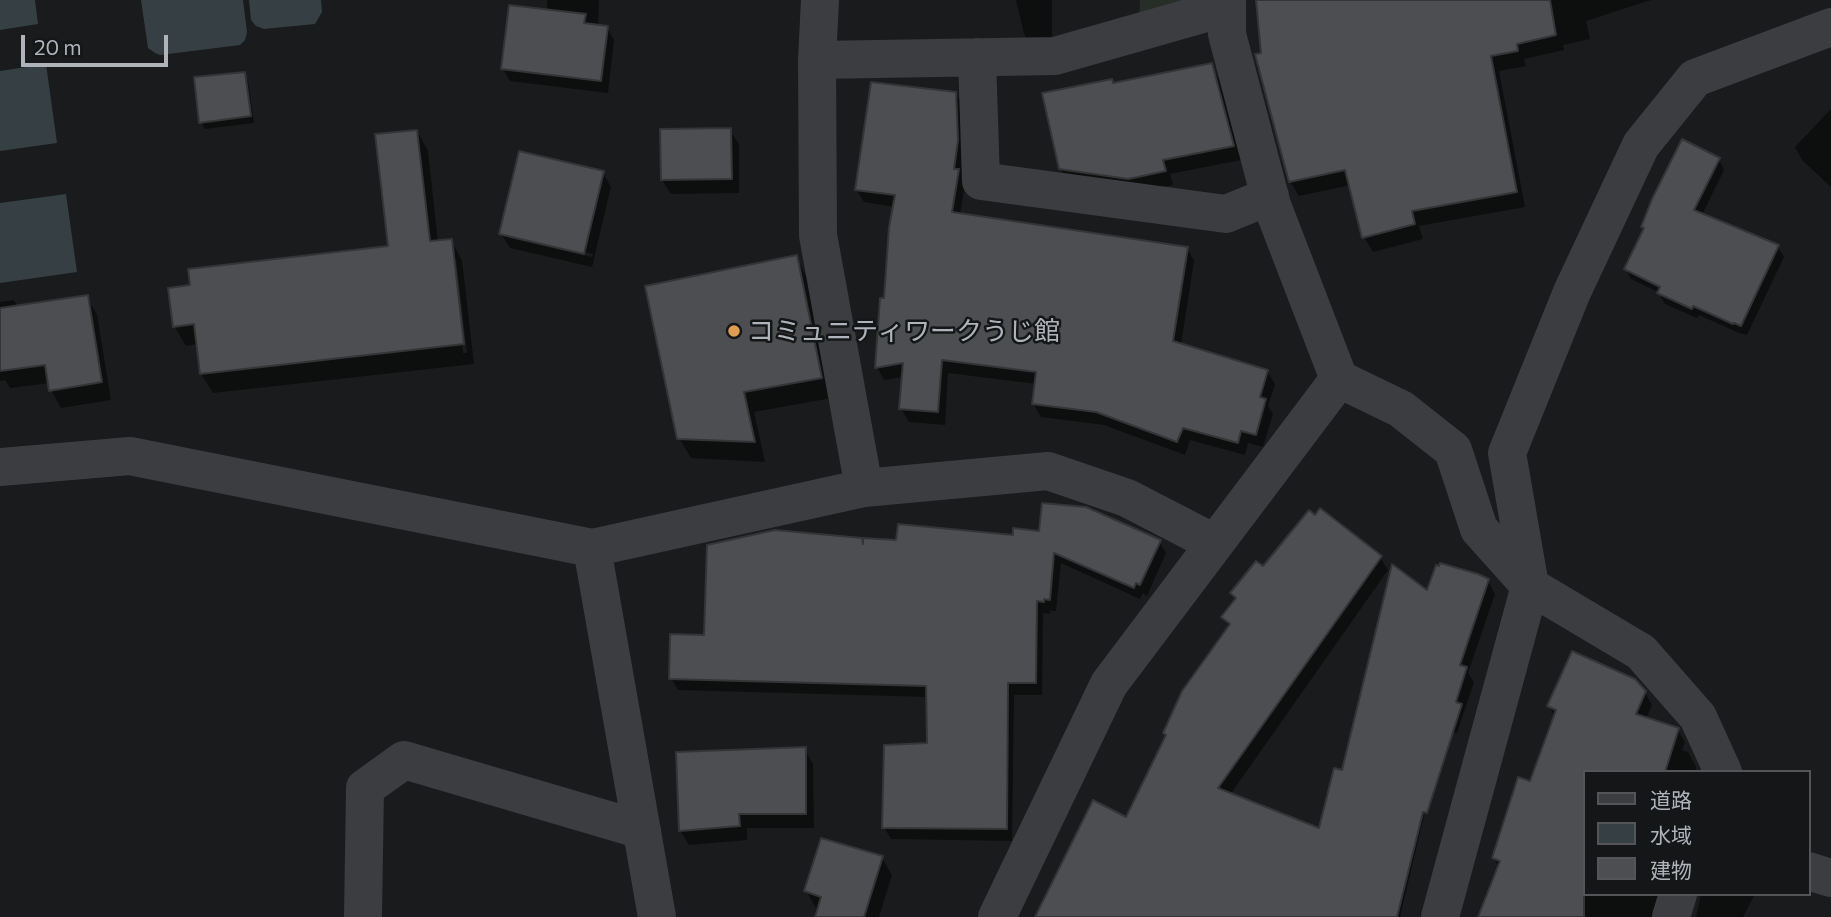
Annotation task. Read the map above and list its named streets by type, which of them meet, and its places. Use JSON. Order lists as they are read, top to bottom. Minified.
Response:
{"places":["コミュニティワークうじ館"],"legend":["道路","水域","建物"],"scale_bar":"20 m"}
